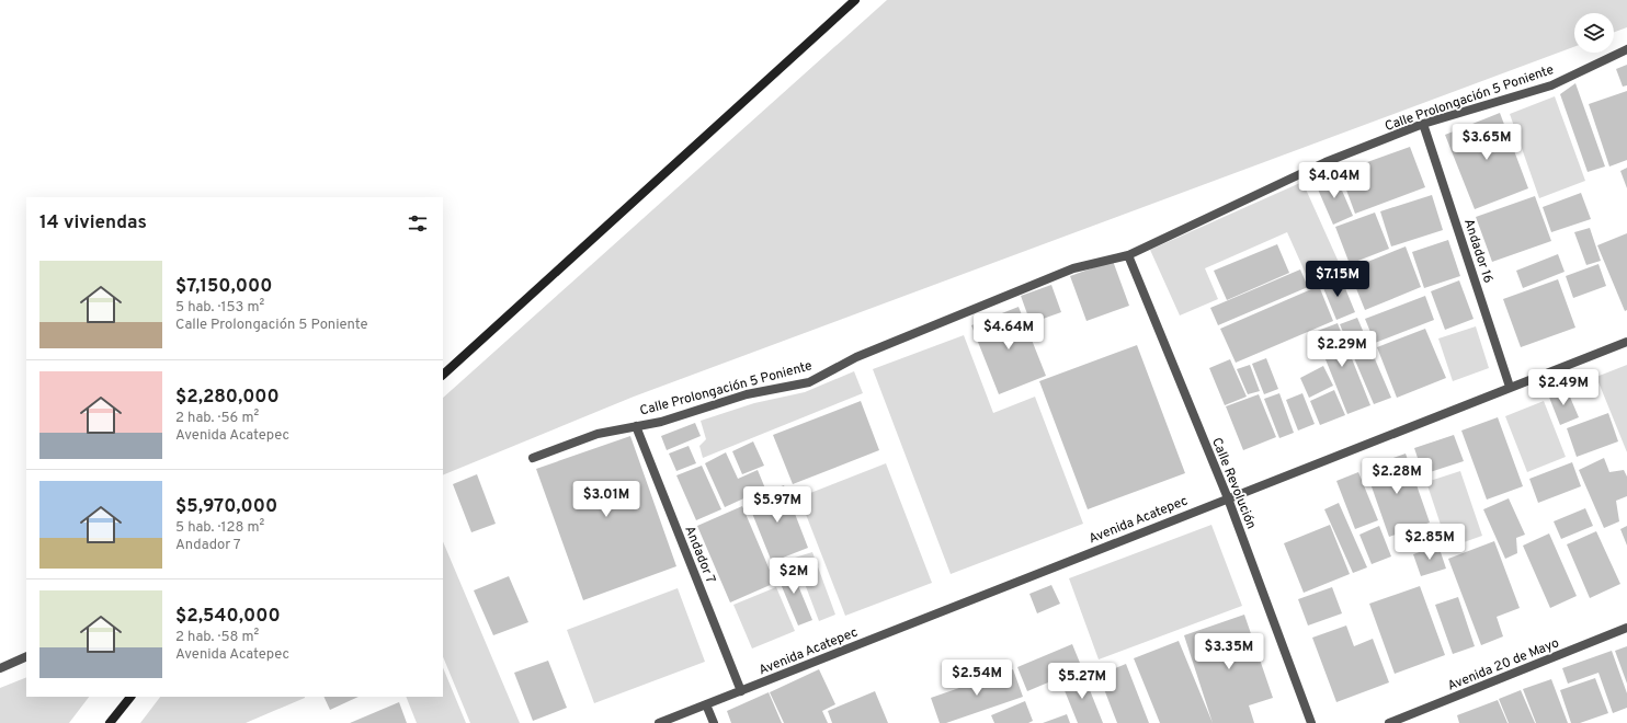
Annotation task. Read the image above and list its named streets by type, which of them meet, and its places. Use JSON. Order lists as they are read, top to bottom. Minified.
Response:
{"streets":{"street":["Calle Prolongación 5 Poniente","Andador 16","Calle Revolución","Avenida Acatepec","Andador 7","Avenida 20 de Mayo"]},"crossings":[["Calle Prolongación 5 Poniente","Andador 16"],["Calle Prolongación 5 Poniente","Calle Revolución"],["Calle Prolongación 5 Poniente","Andador 7"],["Andador 16","Avenida Acatepec"],["Calle Revolución","Avenida Acatepec"],["Avenida Acatepec","Andador 7"]],"page":{"price":["$3.65M","$4.04M","$7.15M","$4.64M","$2.29M","$2.49M","$2.28M","$3.01M","$5.97M","$2.85M","$2M","$3.35M","$2.54M","$5.27M"],"heading":"14 viviendas","list":[{"name":"$7,150,000","note":"5 hab. · 153 m² · Calle Prolongación 5 Poniente"},{"name":"$2,280,000","note":"2 hab. · 56 m² · Avenida Acatepec"},{"name":"$5,970,000","note":"5 hab. · 128 m² · Andador 7"},{"name":"$2,540,000","note":"2 hab. · 58 m² · Avenida Acatepec"}]}}
